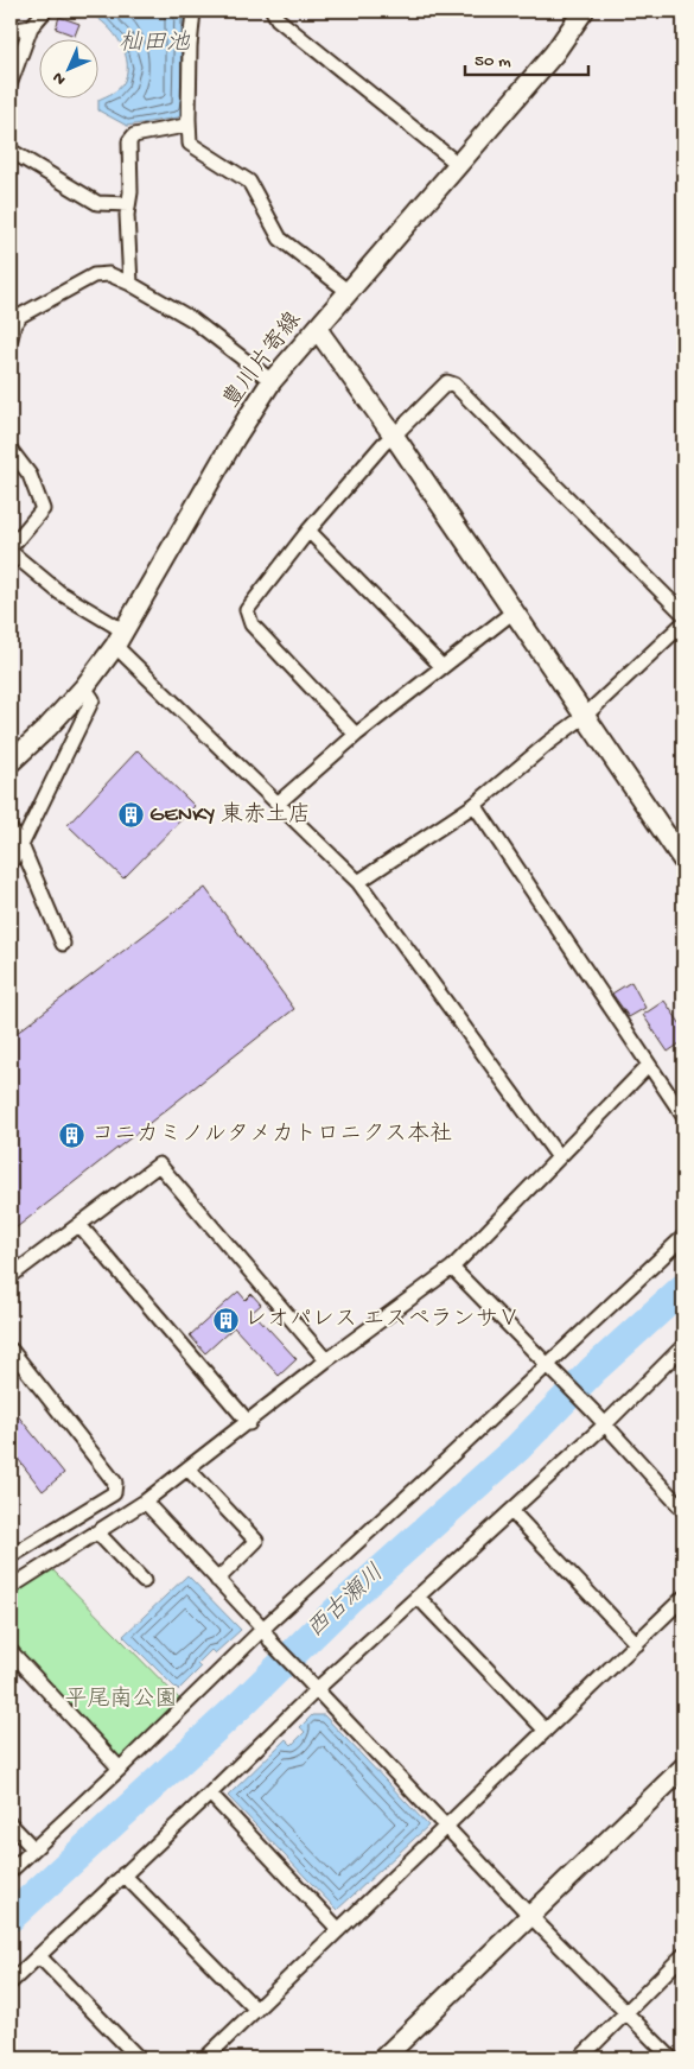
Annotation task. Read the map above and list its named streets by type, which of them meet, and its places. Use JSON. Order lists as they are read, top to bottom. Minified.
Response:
{"streets":{"street":["豊川片寄線"]},"water":["杣田池","西古瀬川"],"parks":["平尾南公園"],"places":{"building":["GENKY 東赤土店","コニカミノルタメカトロニクス本社","レオパレス エスペランサⅤ"]},"scale_bar":"50 m","north":"bottom left"}
